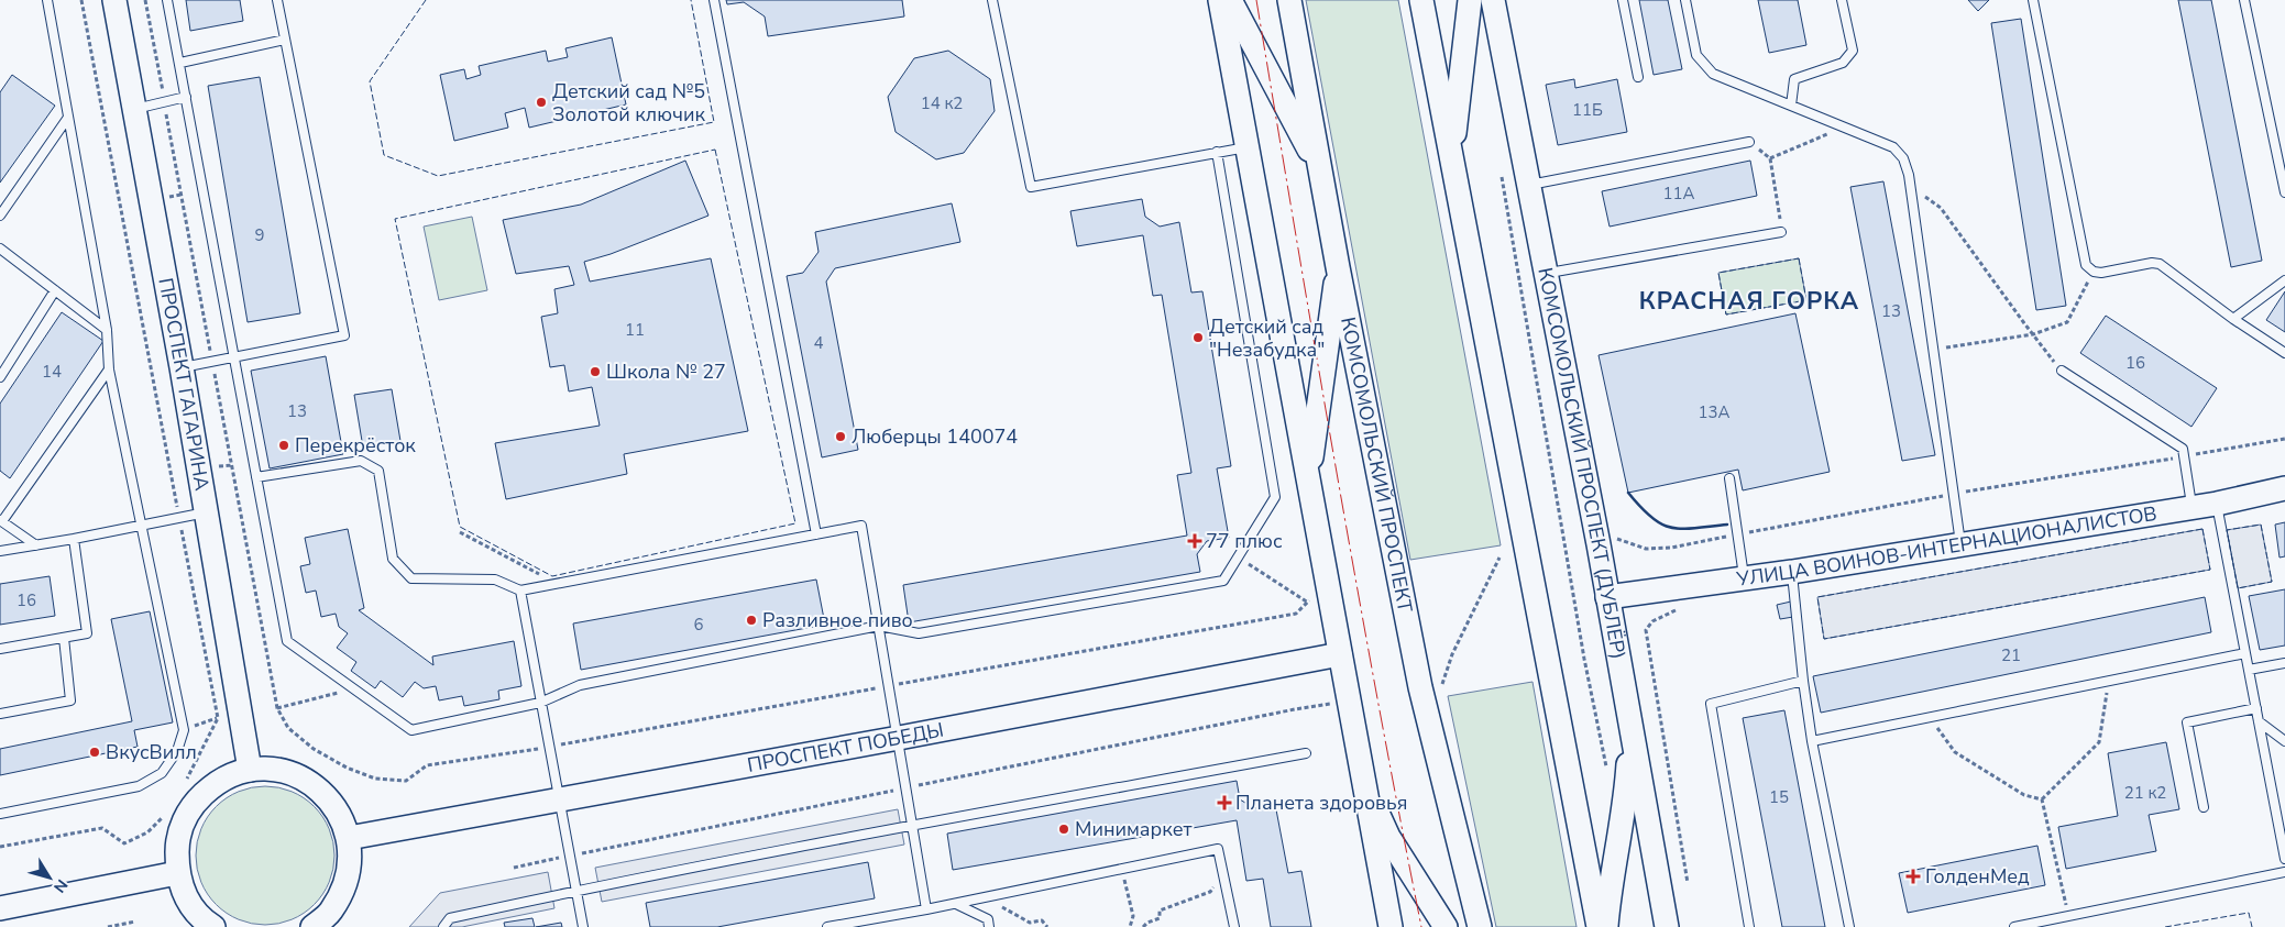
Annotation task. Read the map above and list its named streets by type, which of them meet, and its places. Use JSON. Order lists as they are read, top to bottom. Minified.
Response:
{"streets":{"street":["ПРОСПЕКТ ГАГАРИНА","КОМСОМОЛЬСКИЙ ПРОСПЕКТ (ДУБЛЁР)","КОМСОМОЛЬСКИЙ ПРОСПЕКТ","УЛИЦА ВОИНОВ-ИНТЕРНАЦИОНАЛИСТОВ","ПРОСПЕКТ ПОБЕДЫ"]},"crossings":[["КОМСОМОЛЬСКИЙ ПРОСПЕКТ (ДУБЛЁР)","УЛИЦА ВОИНОВ-ИНТЕРНАЦИОНАЛИСТОВ"]],"districts":["КРАСНАЯ ГОРКА"],"places":{"other":["Детский сад №5 Золотой ключик","Детский сад \"Незабудка\"","Школа № 27","Люберцы 140074","Перекрёсток","Разливное пиво","ВкусВилл","Минимаркет"],"health":["77 плюс","Планета здоровья","ГолденМед"]},"house_numbers":["14 к2","11Б","11А","9","13","11","4","16","14","13","13А","16","6","21","21 к2","15"],"north":"bottom right"}
